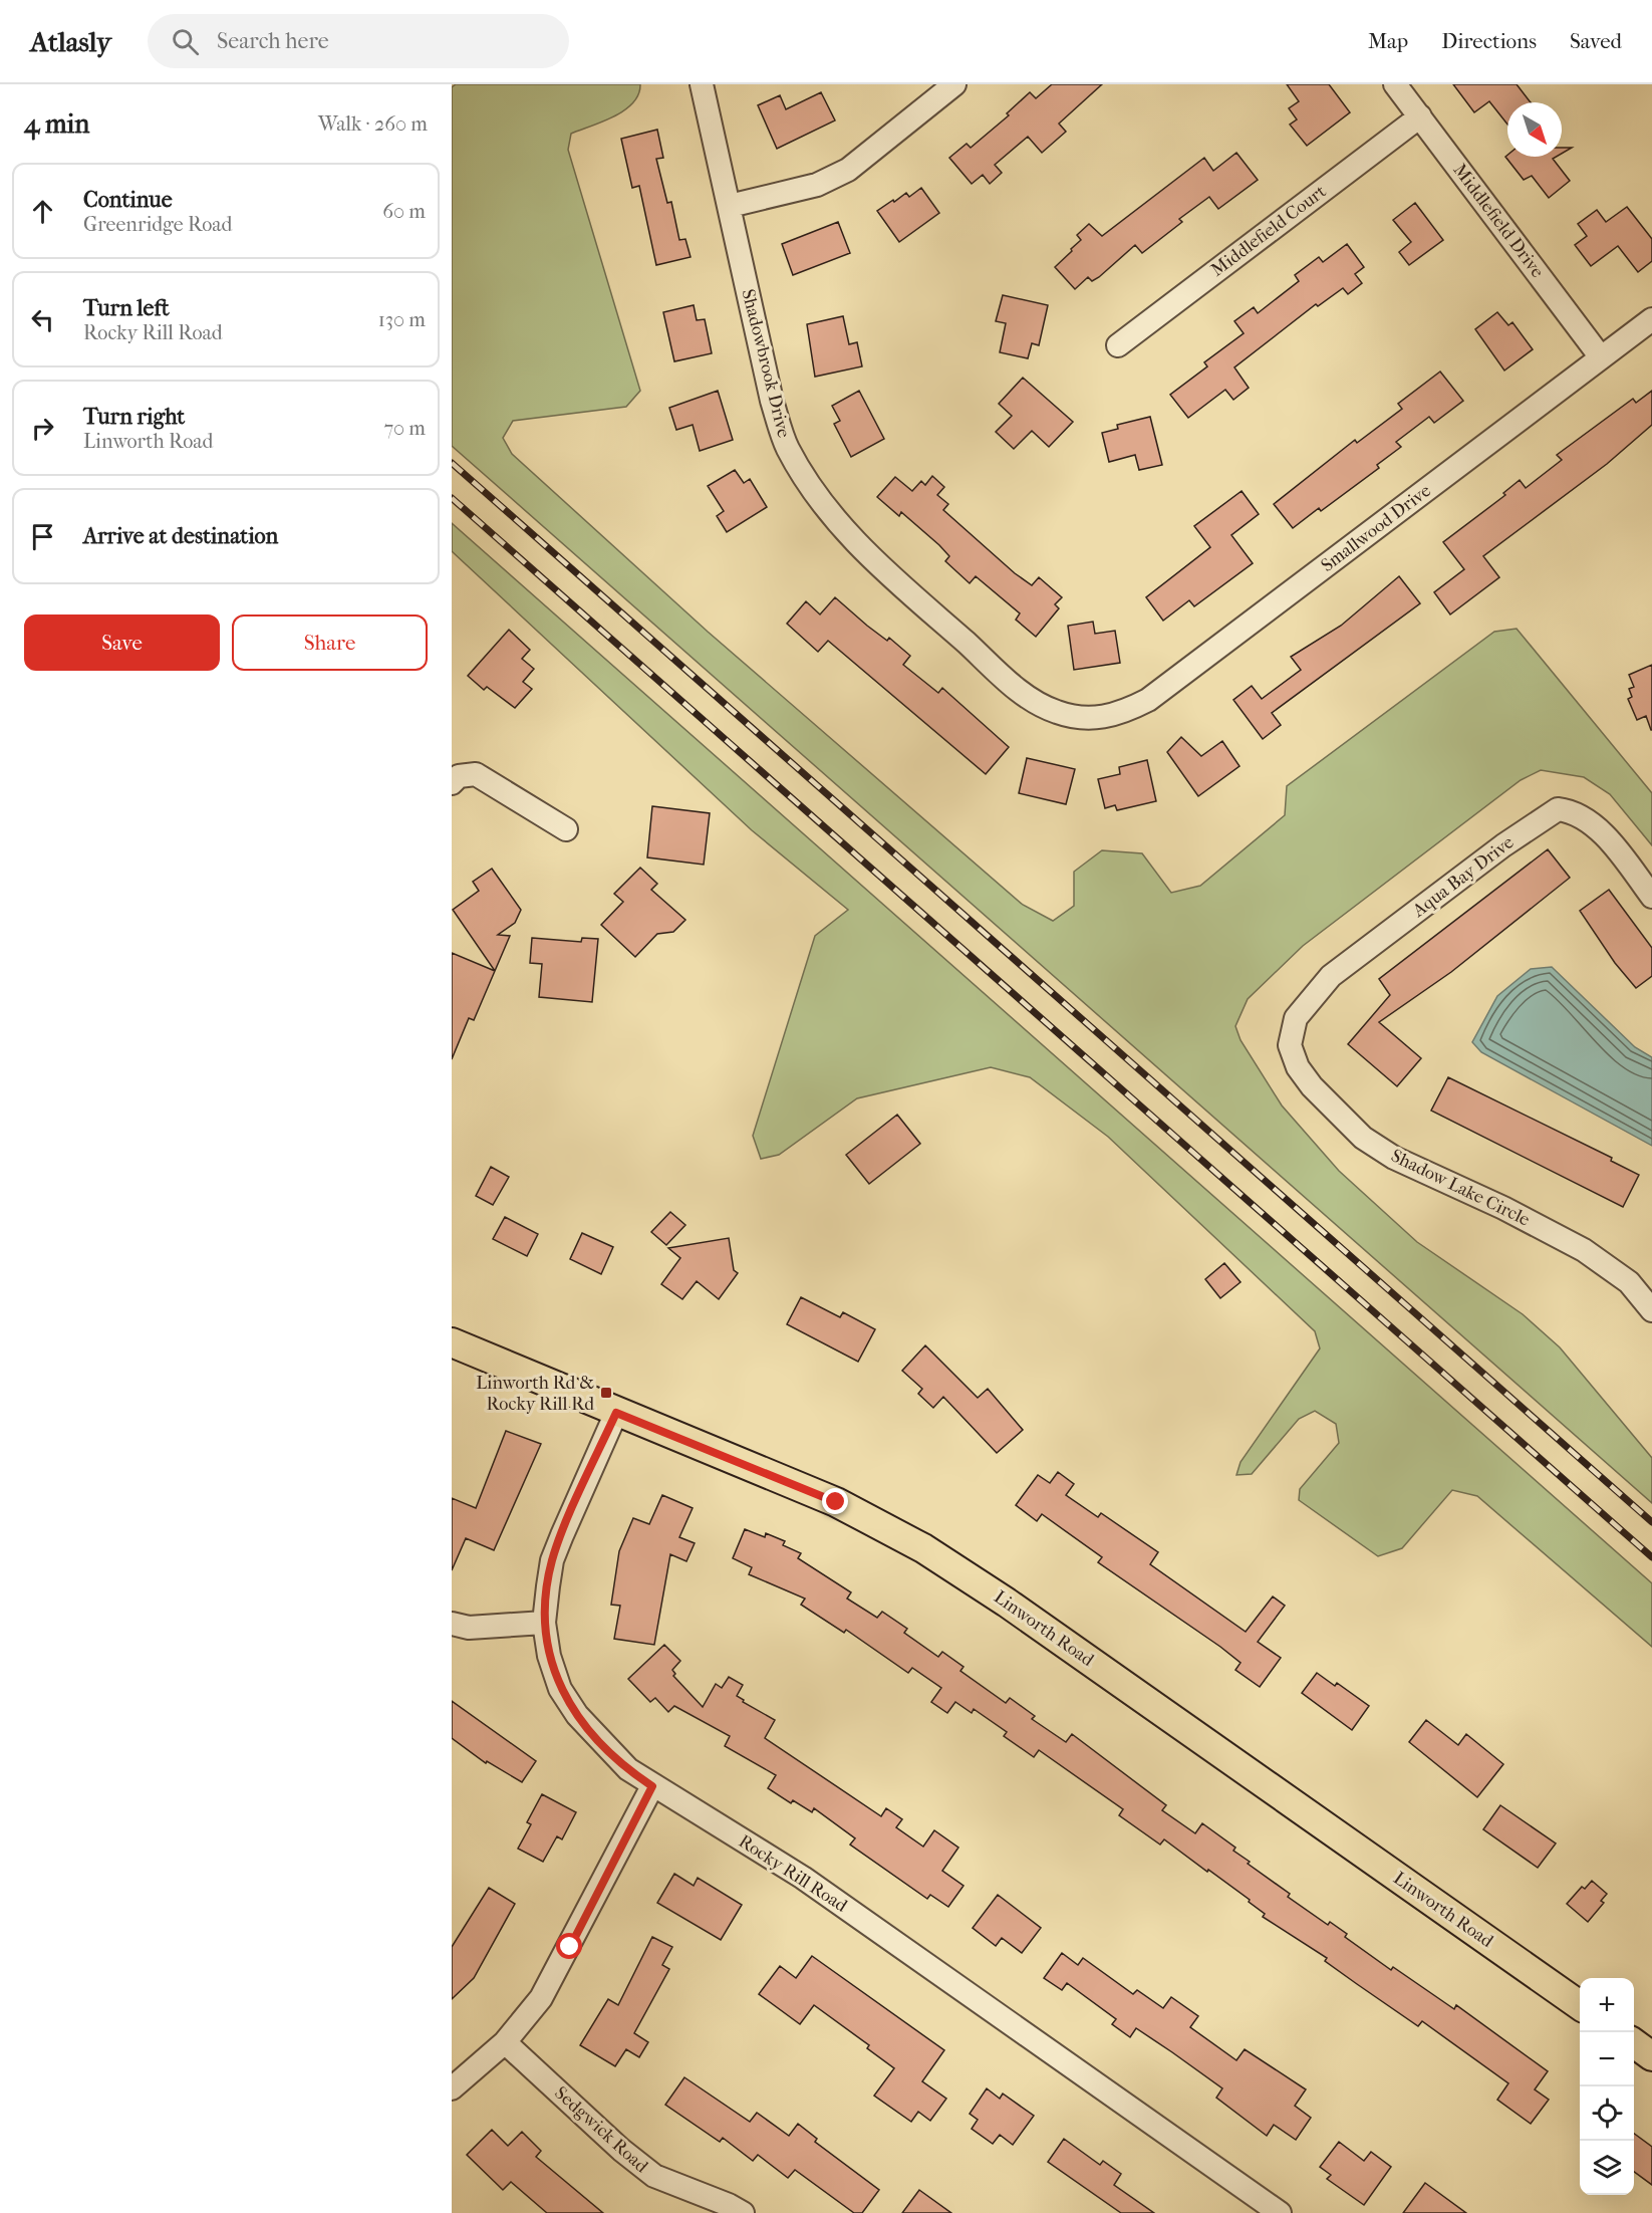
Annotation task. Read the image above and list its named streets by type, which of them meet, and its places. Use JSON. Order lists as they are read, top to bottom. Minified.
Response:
{"streets":{"main road":["Linworth Road"],"street":["Middlefield Drive","Middlefield Court","Shadowbrook Drive","Smallwood Drive","Aqua Bay Drive","Shadow Lake Circle","Rocky Rill Road","Sedgwick Road"]},"crossings":[["Middlefield Drive","Middlefield Court"],["Middlefield Drive","Smallwood Drive"],["Shadowbrook Drive","Smallwood Drive"],["Aqua Bay Drive","Shadow Lake Circle"],["Linworth Road","Rocky Rill Road"]],"places":{"transit":["Linworth Rd & Rocky Rill Rd"]},"north":"bottom right","page":{"header":"Atlasly","search":"Search here","nav":["Map","Directions","Saved"],"heading":["4 min","Walk · 260 m"],"list":[["Continue","Greenridge Road","60 m"],["Turn left","Rocky Rill Road","130 m"],["Turn right","Linworth Road","70 m"],"Arrive at destination"],"buttons":["Save","Share"],"map_buttons":["+","−"]}}
